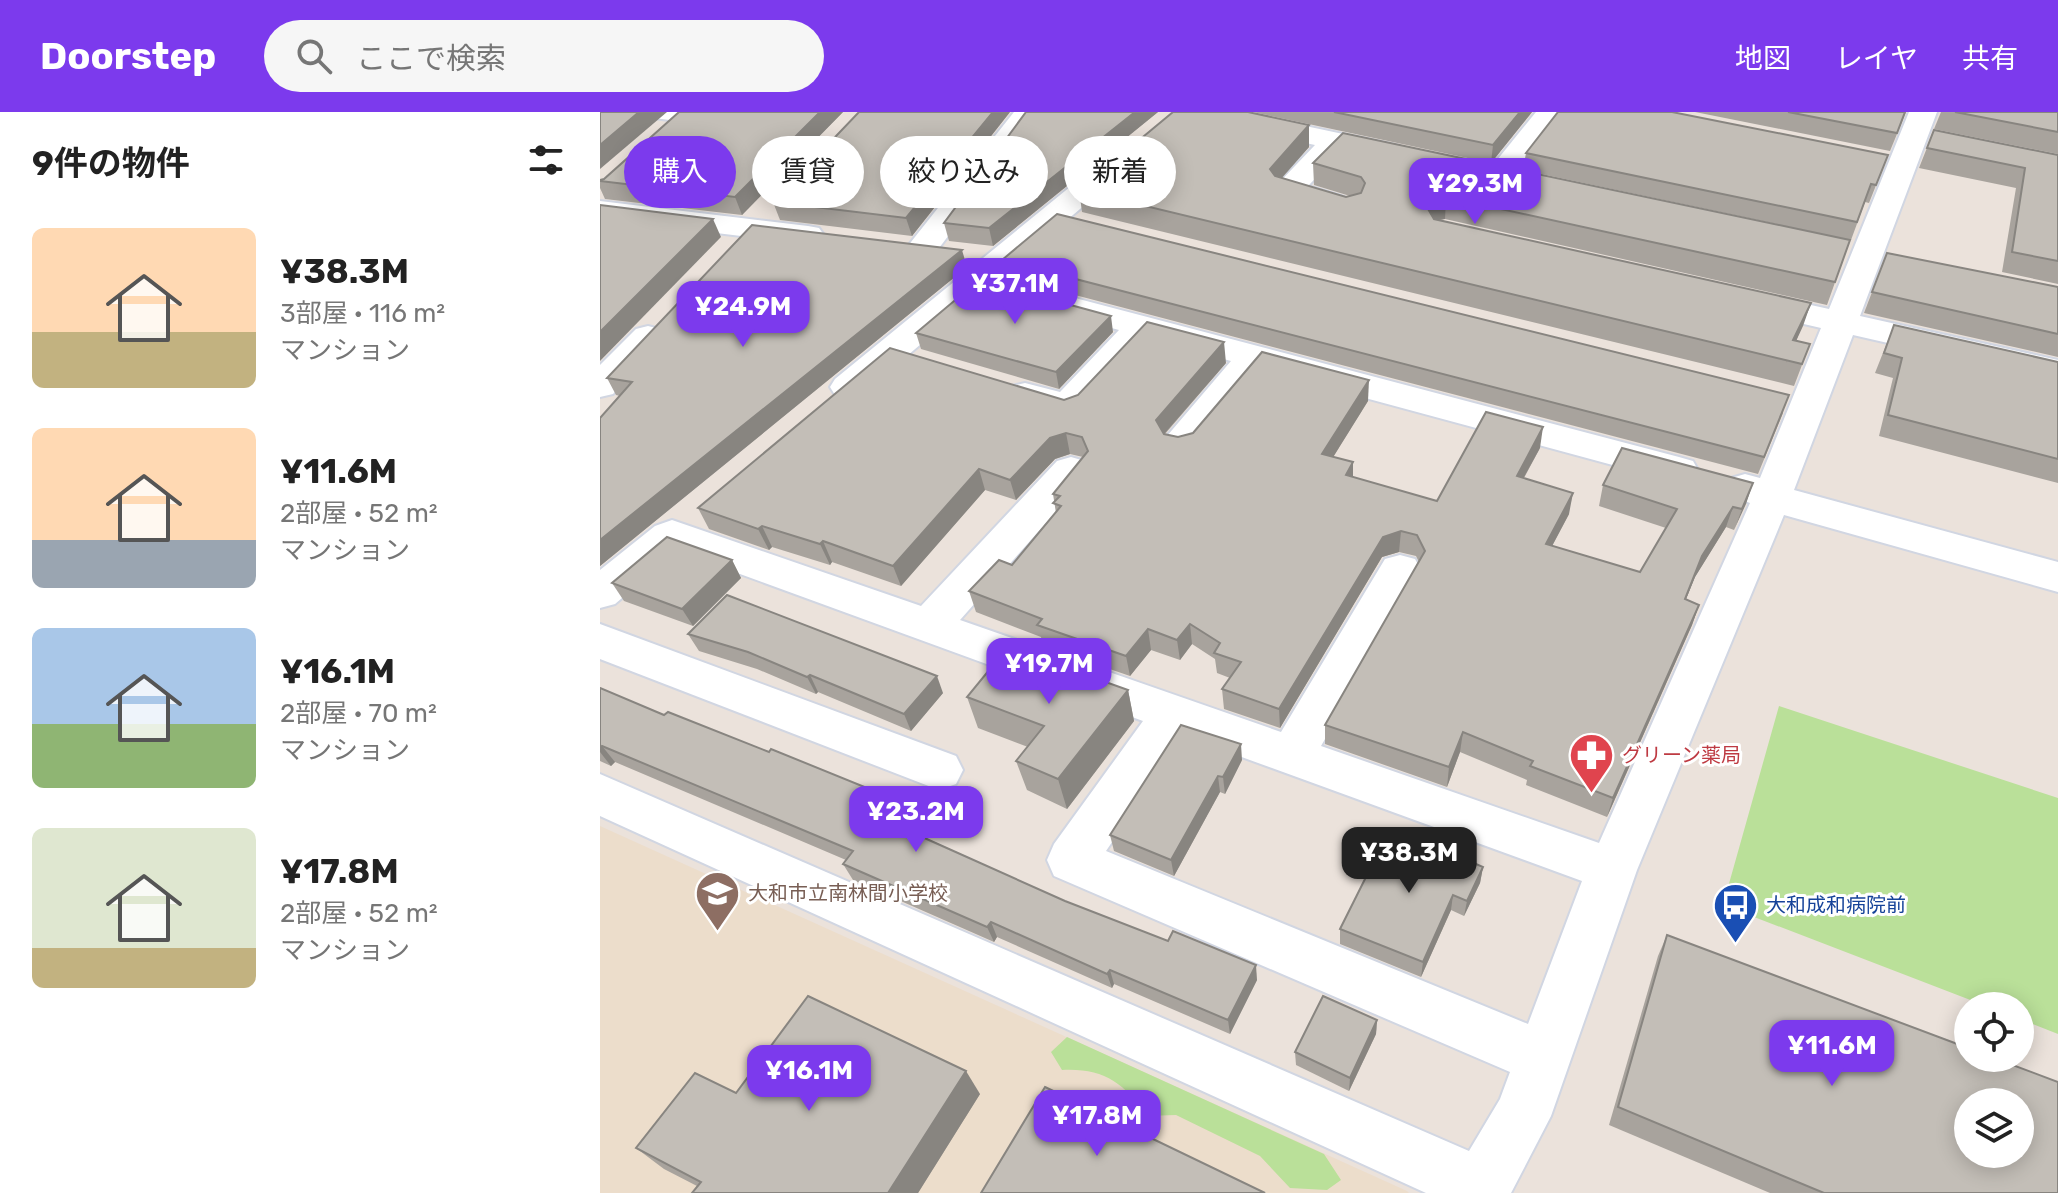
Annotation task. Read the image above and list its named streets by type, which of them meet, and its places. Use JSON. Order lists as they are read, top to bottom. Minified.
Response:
{"places":{"pharmacy":["グリーン薬局"],"school or university":["大和市立南林間小学校"],"bus stop":["大和成和病院前"]},"page":{"header":"Doorstep","search":"ここで検索","nav":["地図","レイヤ","共有"],"heading":"9件の物件","chip":["購入","賃貸","絞り込み","新着"],"price":["¥29.3M","¥37.1M","¥24.9M","¥19.7M","¥23.2M","¥38.3M","¥11.6M","¥16.1M","¥17.8M"],"list":[{"name":"¥38.3M","note":"3部屋 · 116 m² · マンション"},{"name":"¥11.6M","note":"2部屋 · 52 m² · マンション"},{"name":"¥16.1M","note":"2部屋 · 70 m² · マンション"},{"name":"¥17.8M","note":"2部屋 · 52 m² · マンション"}]}}
